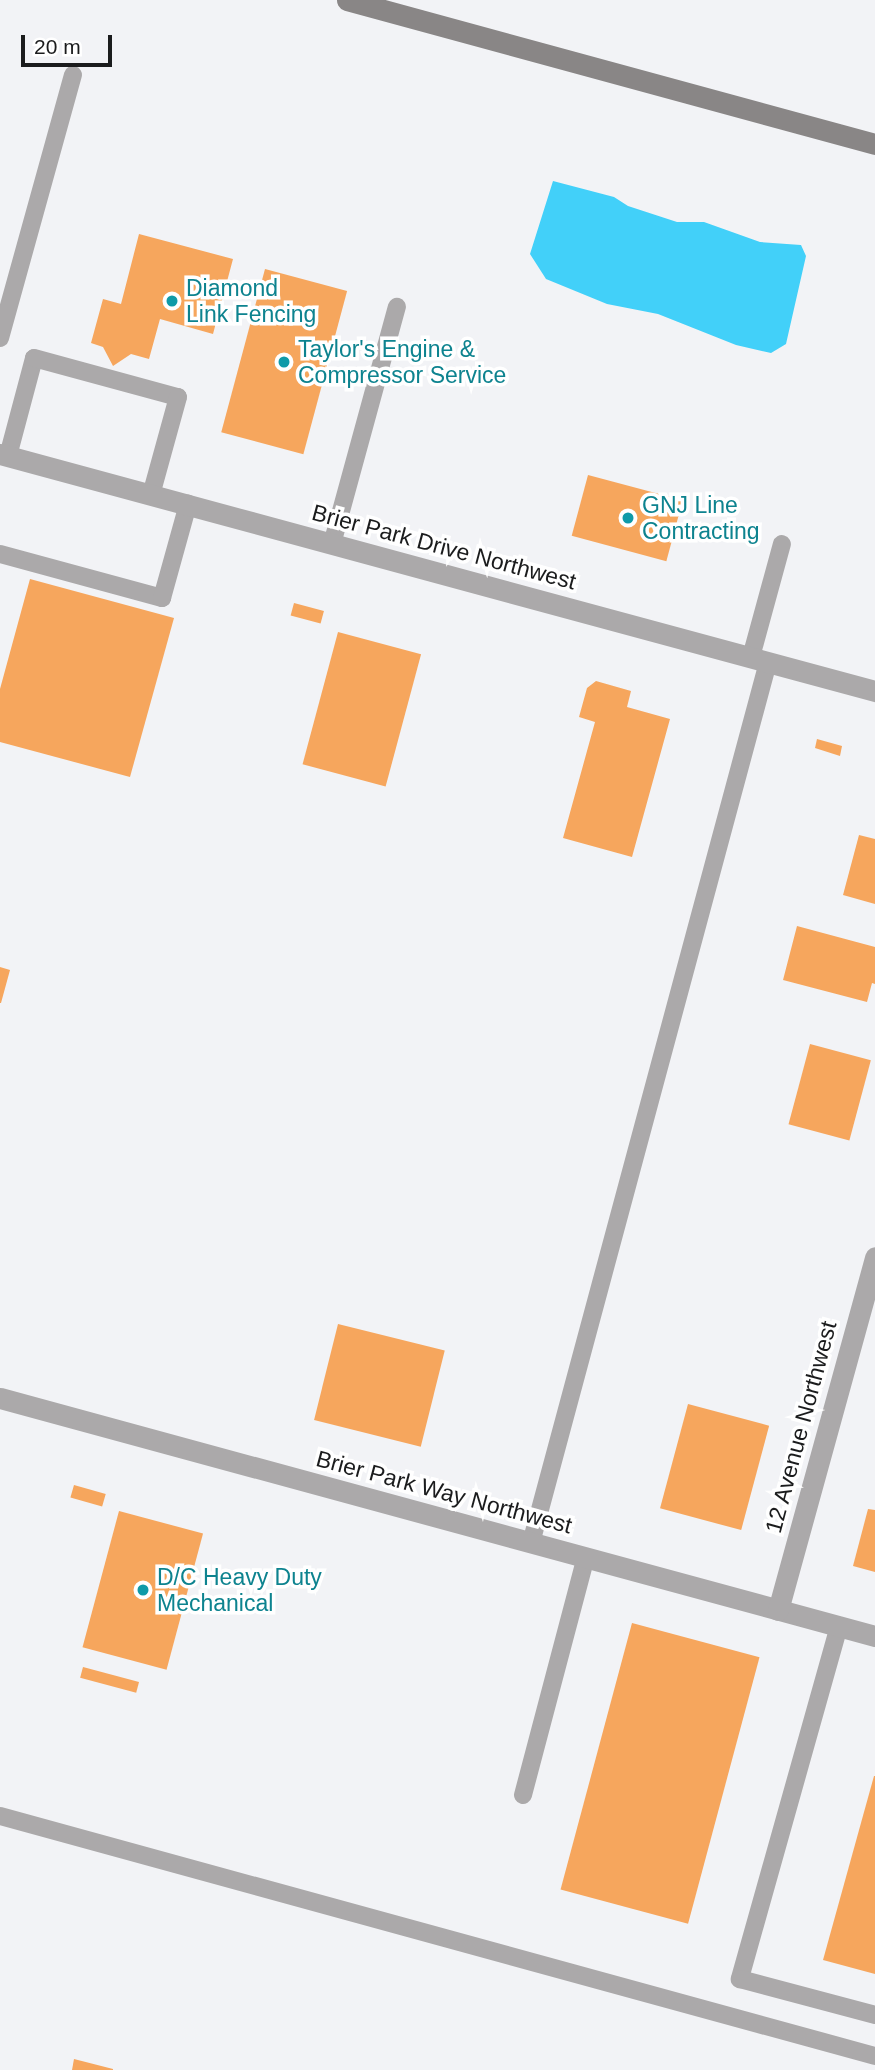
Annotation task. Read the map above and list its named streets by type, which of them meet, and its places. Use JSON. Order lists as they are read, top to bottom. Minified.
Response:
{"streets":{"street":["Brier Park Drive Northwest","12 Avenue Northwest","Brier Park Way Northwest"]},"crossings":[["12 Avenue Northwest","Brier Park Way Northwest"]],"places":["Diamond Link Fencing","Taylor's Engine & Compressor Service","GNJ Line Contracting","D/C Heavy Duty Mechanical"],"scale_bar":"20 m"}
